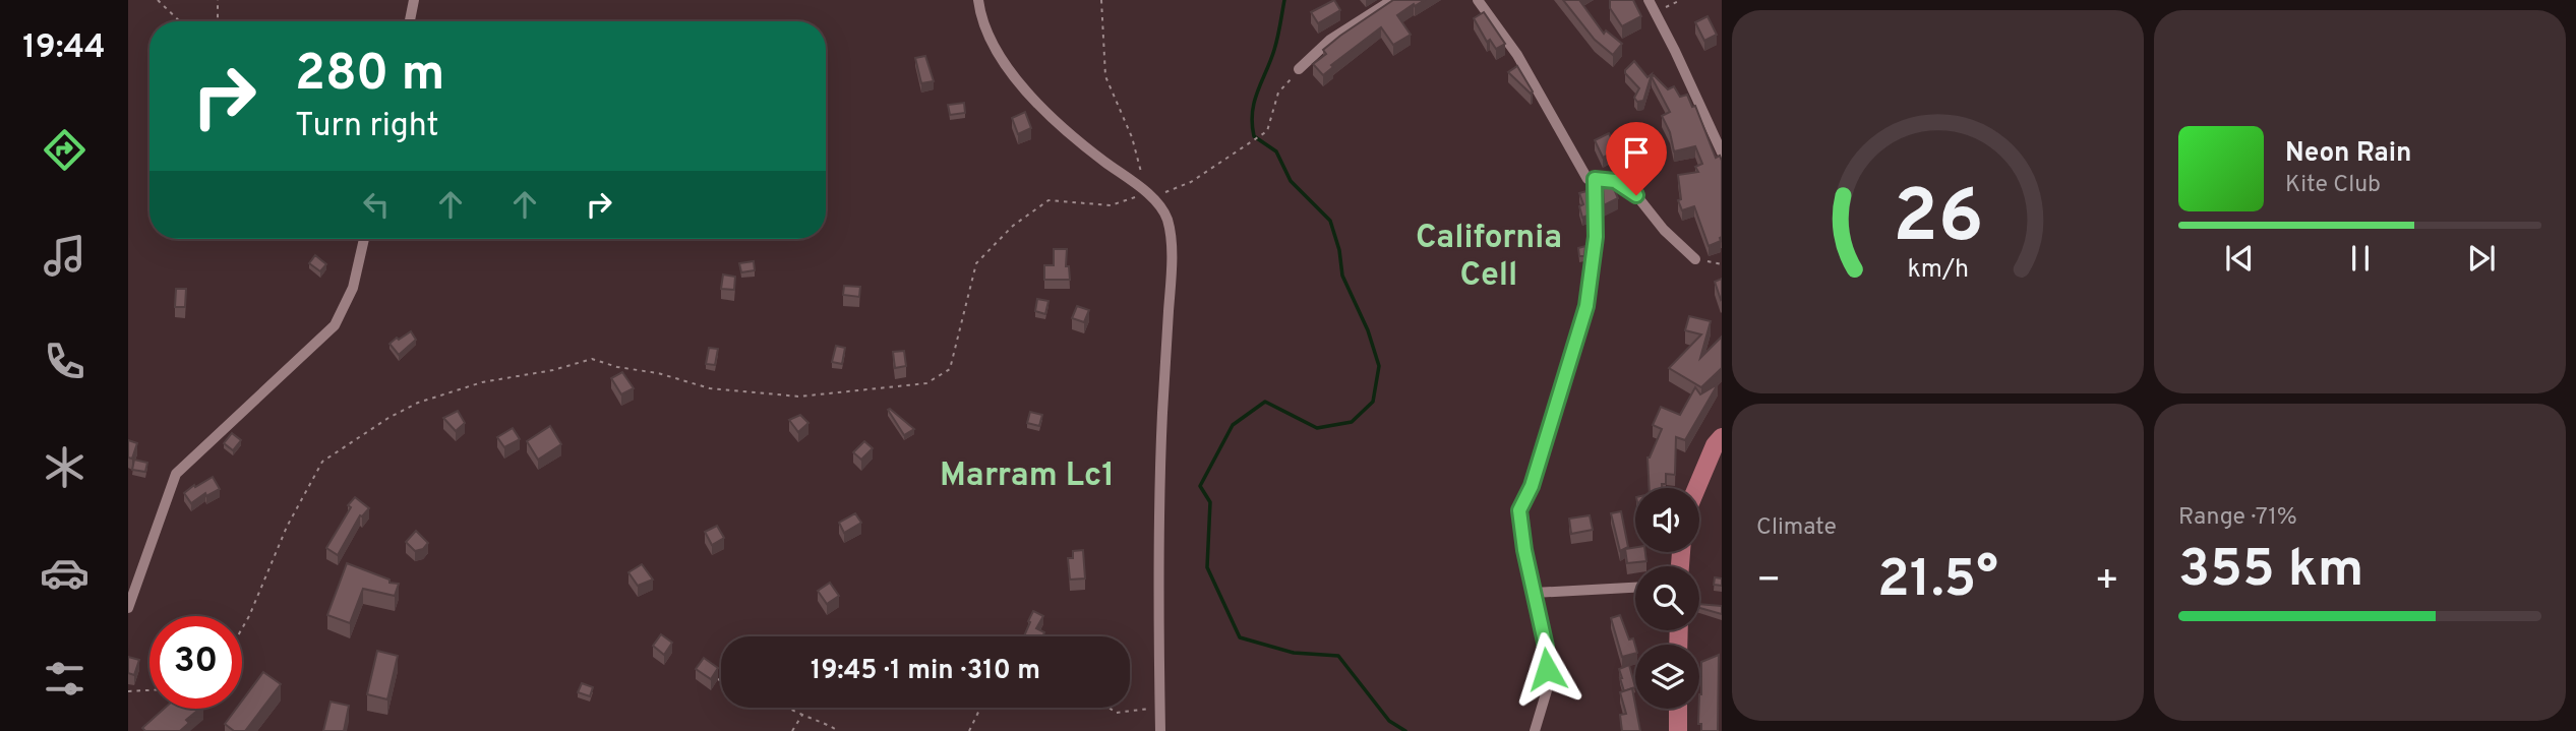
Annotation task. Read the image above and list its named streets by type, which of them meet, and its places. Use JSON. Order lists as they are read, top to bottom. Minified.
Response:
{"districts":["California Cell","Marram Lc1"],"page":{"tabs":"19:44","turn":["280 m","Turn right"],"song":["Neon Rain","Kite Club"],"tile":["Climate",["Range · 71%","355 km"]],"heat":["−","21.5°","+"],"limit":"30","trip":"19:45 · 1 min · 310 m","gauge":["26","km/h"]}}
